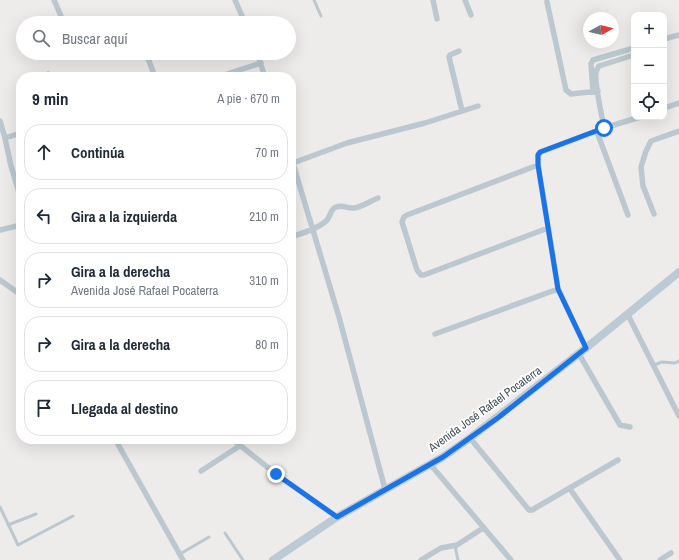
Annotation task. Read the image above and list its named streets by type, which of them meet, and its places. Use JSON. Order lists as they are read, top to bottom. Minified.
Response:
{"streets":{"street":["Avenida José Rafael Pocaterra"]},"north":"right","page":{"map_buttons":["+","−"],"search":"Buscar aquí","heading":["9 min","A pie · 670 m"],"list":[["Continúa","70 m"],["Gira a la izquierda","210 m"],["Gira a la derecha","Avenida José Rafael Pocaterra","310 m"],["Gira a la derecha","80 m"],"Llegada al destino"]}}
